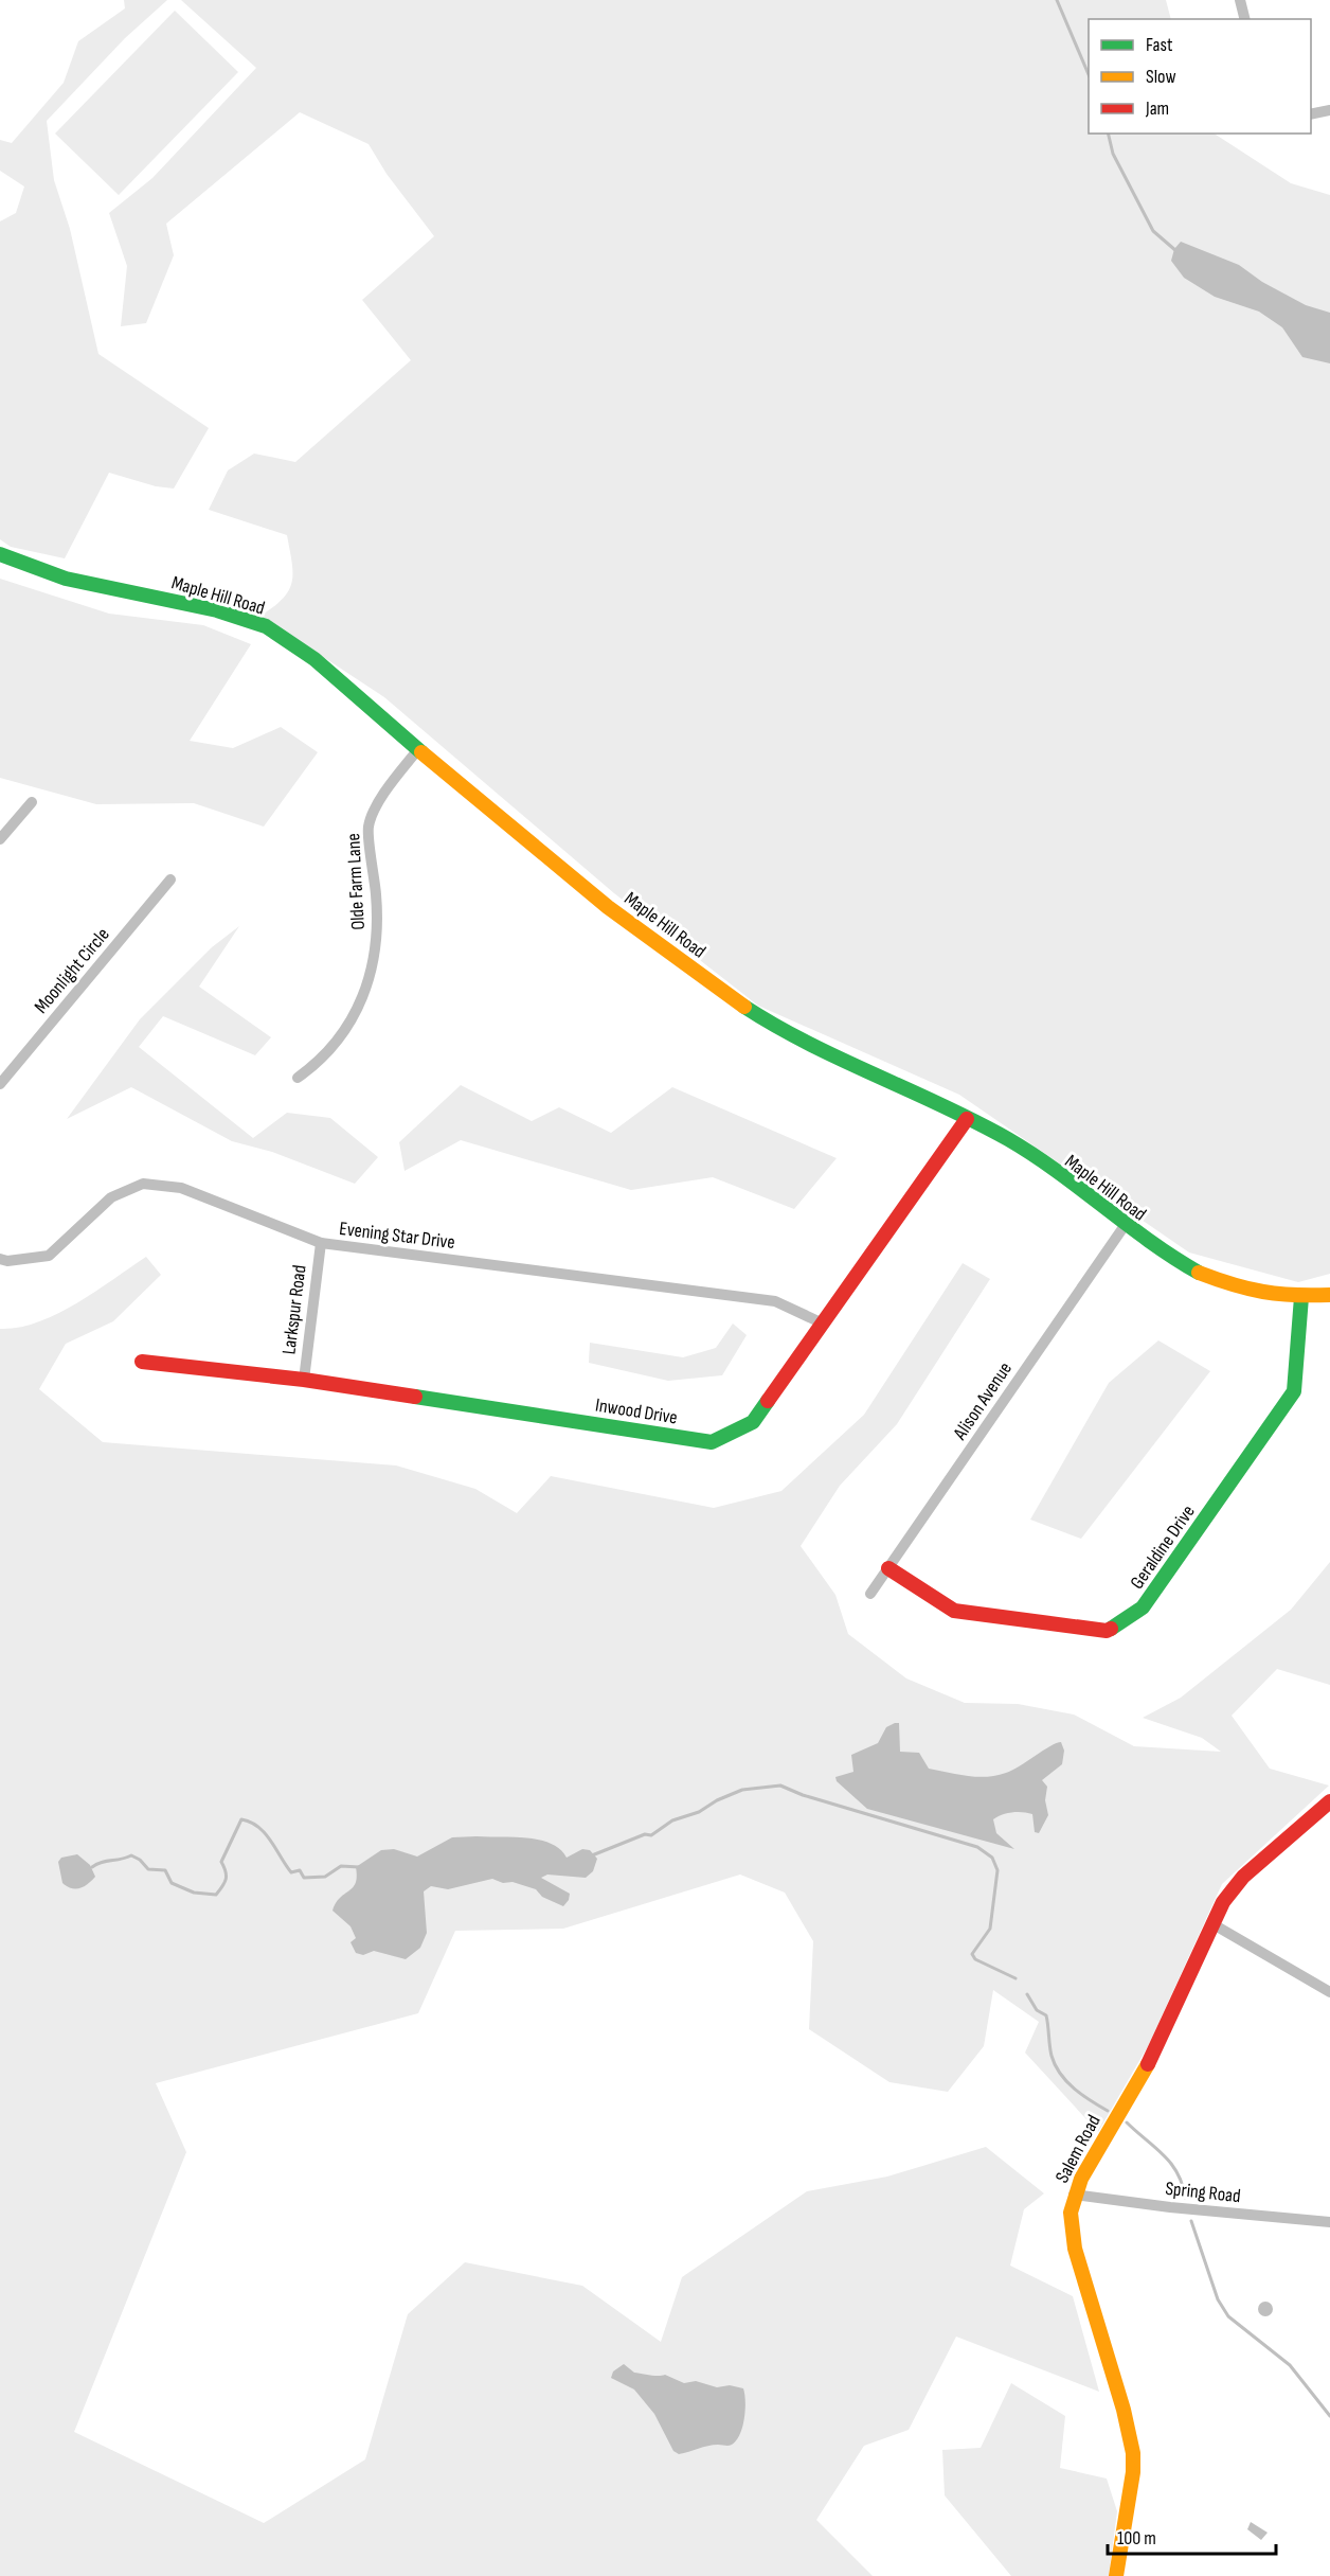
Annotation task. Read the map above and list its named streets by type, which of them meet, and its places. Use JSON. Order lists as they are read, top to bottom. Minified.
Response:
{"streets":{"street":["Maple Hill Road","Olde Farm Lane","Moonlight Circle","Evening Star Drive","Larkspur Road","Alison Avenue","Inwood Drive","Geraldine Drive","Salem Road","Spring Road"]},"crossings":[["Maple Hill Road","Olde Farm Lane"],["Maple Hill Road","Alison Avenue"],["Maple Hill Road","Inwood Drive"],["Maple Hill Road","Geraldine Drive"],["Evening Star Drive","Larkspur Road"],["Evening Star Drive","Inwood Drive"],["Larkspur Road","Inwood Drive"],["Alison Avenue","Geraldine Drive"],["Salem Road","Spring Road"]],"legend":["Fast","Slow","Jam"],"scale_bar":"100 m"}
